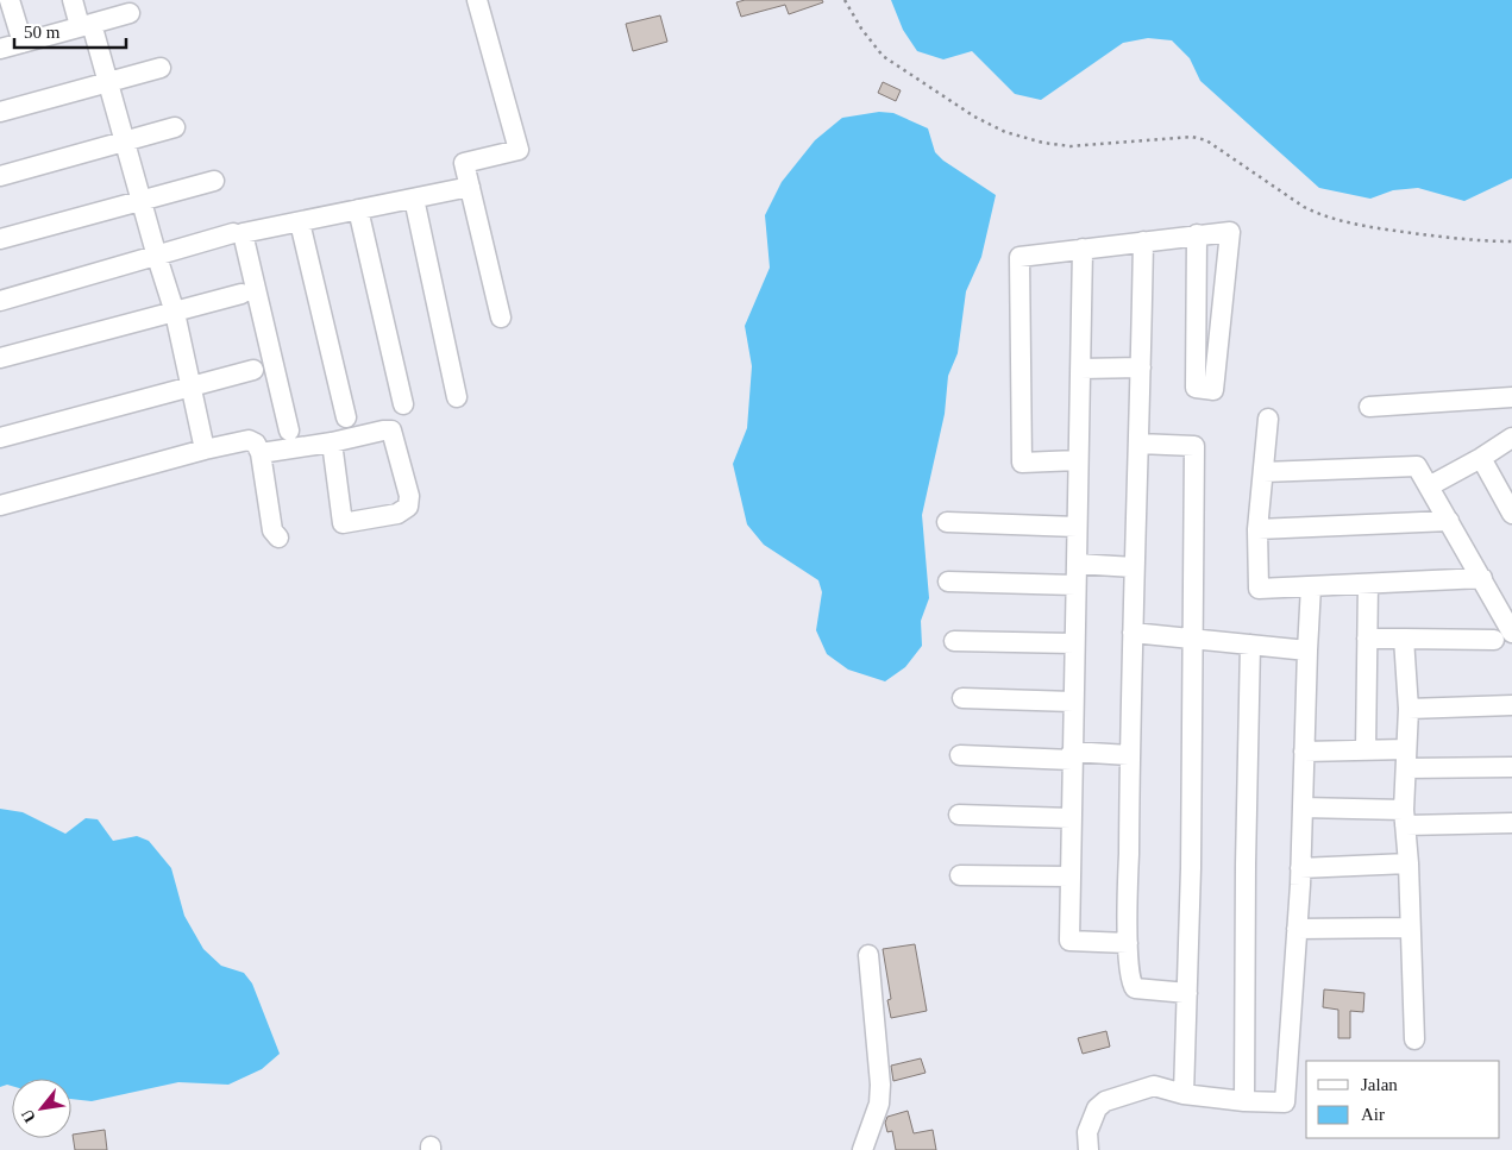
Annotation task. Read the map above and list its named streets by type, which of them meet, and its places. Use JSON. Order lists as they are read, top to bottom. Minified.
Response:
{"legend":["Jalan","Air"],"scale_bar":"50 m","north":"bottom left"}
